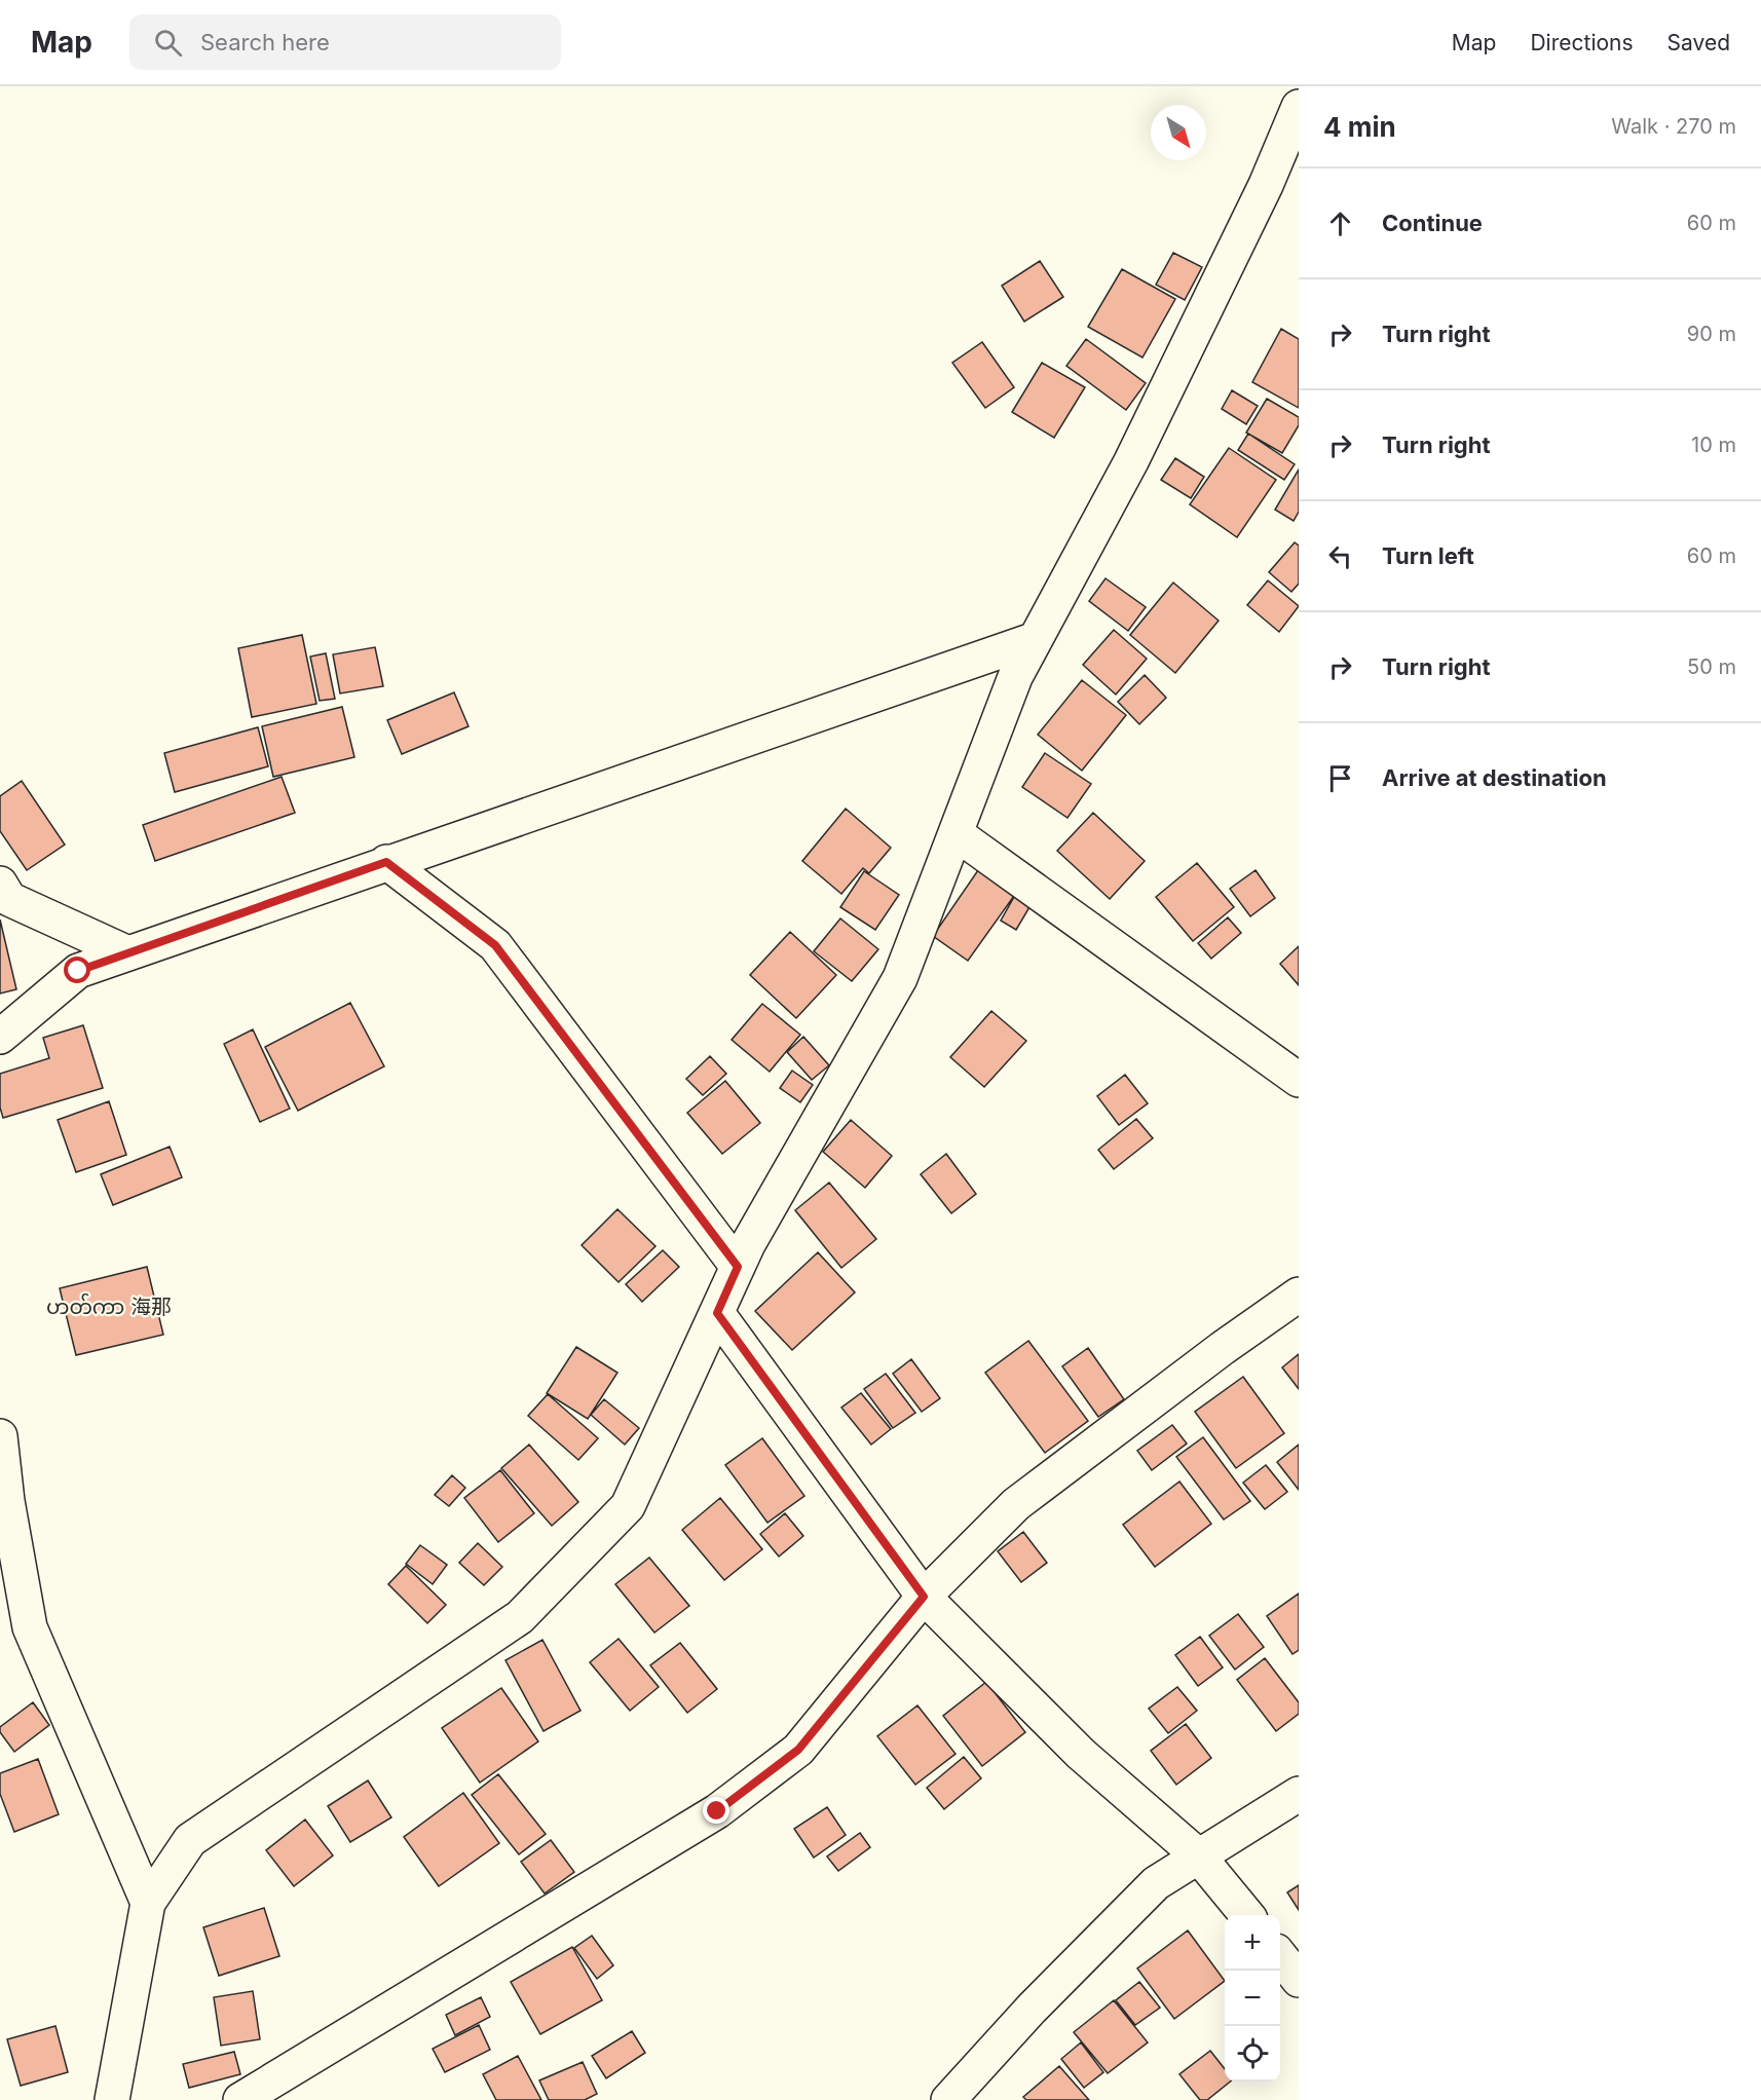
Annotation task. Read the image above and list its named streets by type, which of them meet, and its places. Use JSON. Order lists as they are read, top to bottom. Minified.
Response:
{"districts":["ဟတ်ကာ 海那"],"north":"bottom right","page":{"header":"Map","search":"Search here","nav":["Map","Directions","Saved"],"heading":["4 min","Walk · 270 m"],"list":[["Continue","60 m"],["Turn right","90 m"],["Turn right","10 m"],["Turn left","60 m"],["Turn right","50 m"],"Arrive at destination"],"map_buttons":["+","−"]}}
